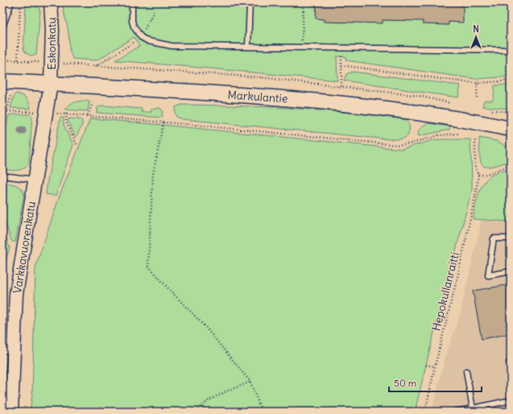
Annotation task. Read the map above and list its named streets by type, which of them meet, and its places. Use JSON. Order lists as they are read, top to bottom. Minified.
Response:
{"streets":{"main road":["Markulantie"],"street":["Eskonkatu","Varkkavuorenkatu"],"path":["Hepokullanraitti"]},"crossings":[["Eskonkatu","Markulantie"],["Eskonkatu","Varkkavuorenkatu"],["Markulantie","Varkkavuorenkatu"]],"scale_bar":"50 m","north":"top"}
